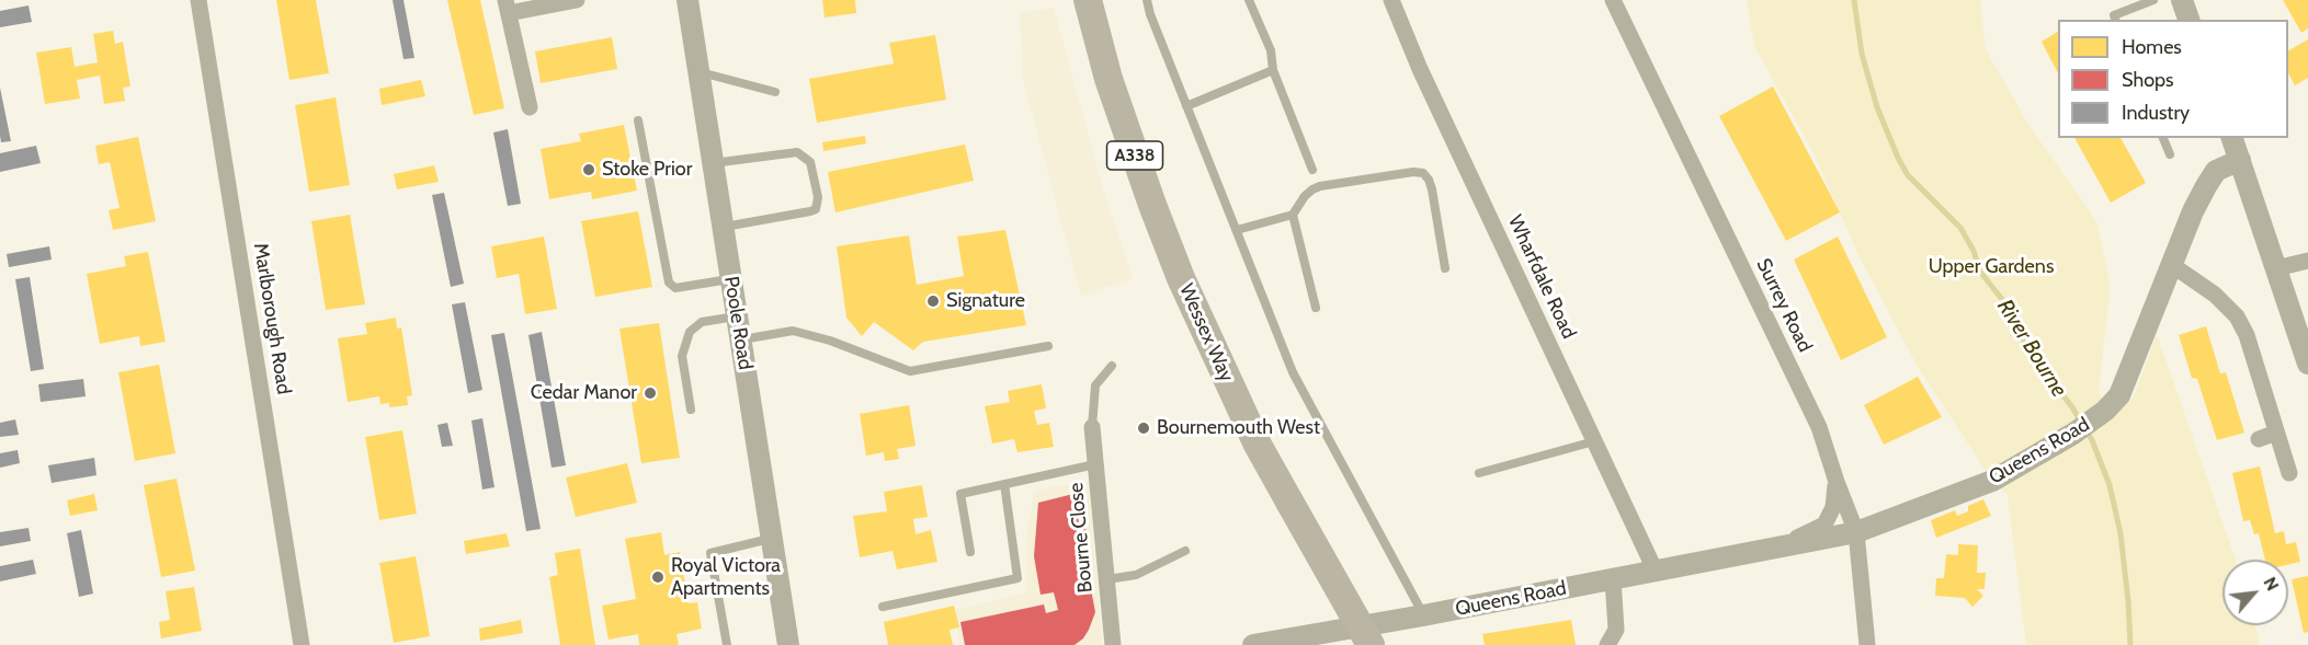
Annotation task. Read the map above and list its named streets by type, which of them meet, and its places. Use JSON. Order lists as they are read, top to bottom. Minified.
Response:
{"streets":{"highway":["A338","Wessex Way"],"street":["Wharfdale Road","Surrey Road","Marlborough Road","Poole Road","Queens Road","Bourne Close"]},"crossings":[["Wharfdale Road","Queens Road"],["Surrey Road","Queens Road"]],"water":["River Bourne"],"parks":["Upper Gardens"],"places":["Stoke Prior","Signature","Cedar Manor","Bournemouth West","Royal Victora Apartments"],"legend":["Homes","Shops","Industry"],"north":"top right"}
